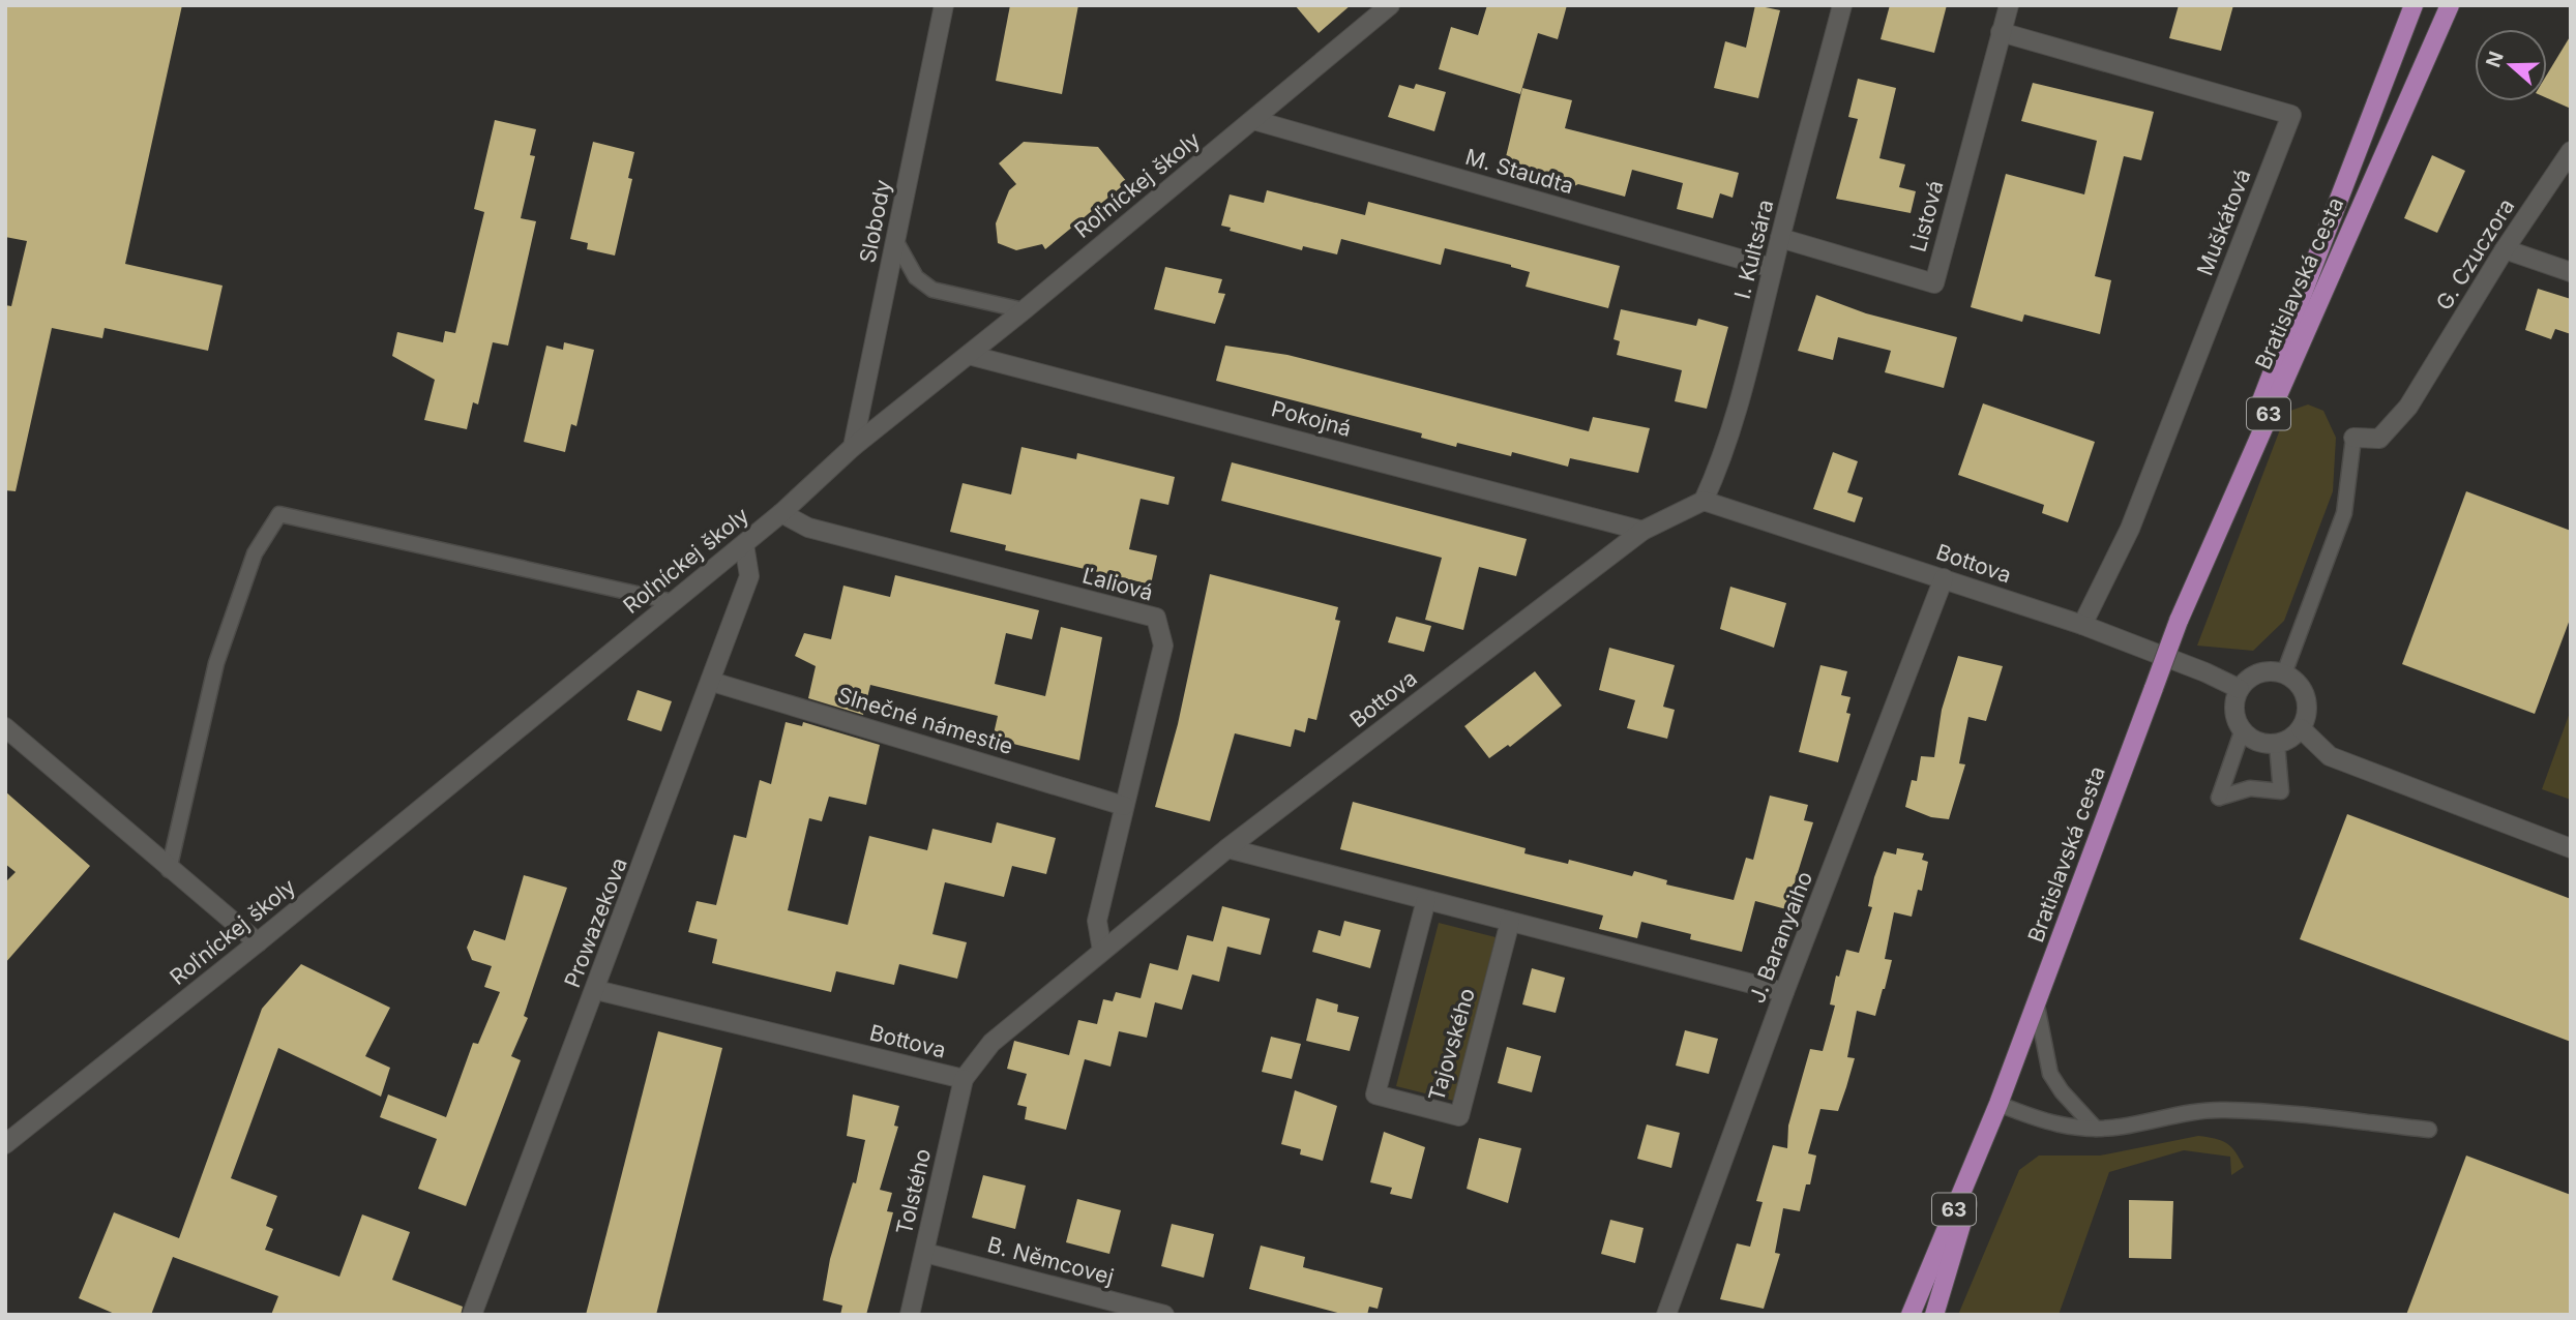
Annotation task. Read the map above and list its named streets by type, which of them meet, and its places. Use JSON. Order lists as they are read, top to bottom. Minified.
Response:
{"streets":{"main road":["Bratislavská cesta","63"],"street":["M. Staudta","Roľníckej školy","Listová","Slobody","Muškátová","I. Kultsára","G. Czuczora","Pokojná","Bottova","Ľaliová","Slnečné námestie","Prowazekova","J. Baranyaiho","Tajovského","Tolstého","B. Němcovej"]},"crossings":[["M. Staudta","Roľníckej školy"],["M. Staudta","I. Kultsára"],["Roľníckej školy","Slobody"],["Roľníckej školy","Pokojná"],["Roľníckej školy","Ľaliová"],["Roľníckej školy","Prowazekova"],["Listová","Muškátová"],["Listová","I. Kultsára"],["Muškátová","Bottova"],["I. Kultsára","Bottova"],["Pokojná","Bottova"],["Bottova","Ľaliová"],["Bottova","Prowazekova"],["Bottova","J. Baranyaiho"],["Bottova","Tolstého"],["Ľaliová","Slnečné námestie"],["Slnečné námestie","Prowazekova"],["Tolstého","B. Němcovej"]],"north":"left"}
